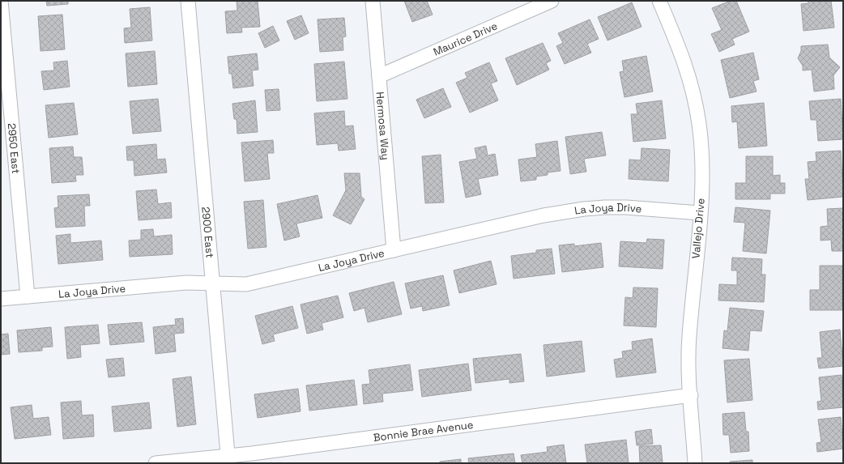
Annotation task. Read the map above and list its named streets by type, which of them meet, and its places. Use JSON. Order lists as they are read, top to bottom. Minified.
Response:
{"streets":{"street":["Maurice Drive","Hermosa Way","2950 East","La Joya Drive","Vallejo Drive","2900 East","Bonnie Brae Avenue"]},"crossings":[["Maurice Drive","Hermosa Way"],["Hermosa Way","La Joya Drive"],["2950 East","La Joya Drive"],["La Joya Drive","Vallejo Drive"],["La Joya Drive","2900 East"],["Vallejo Drive","Bonnie Brae Avenue"],["2900 East","Bonnie Brae Avenue"]]}
